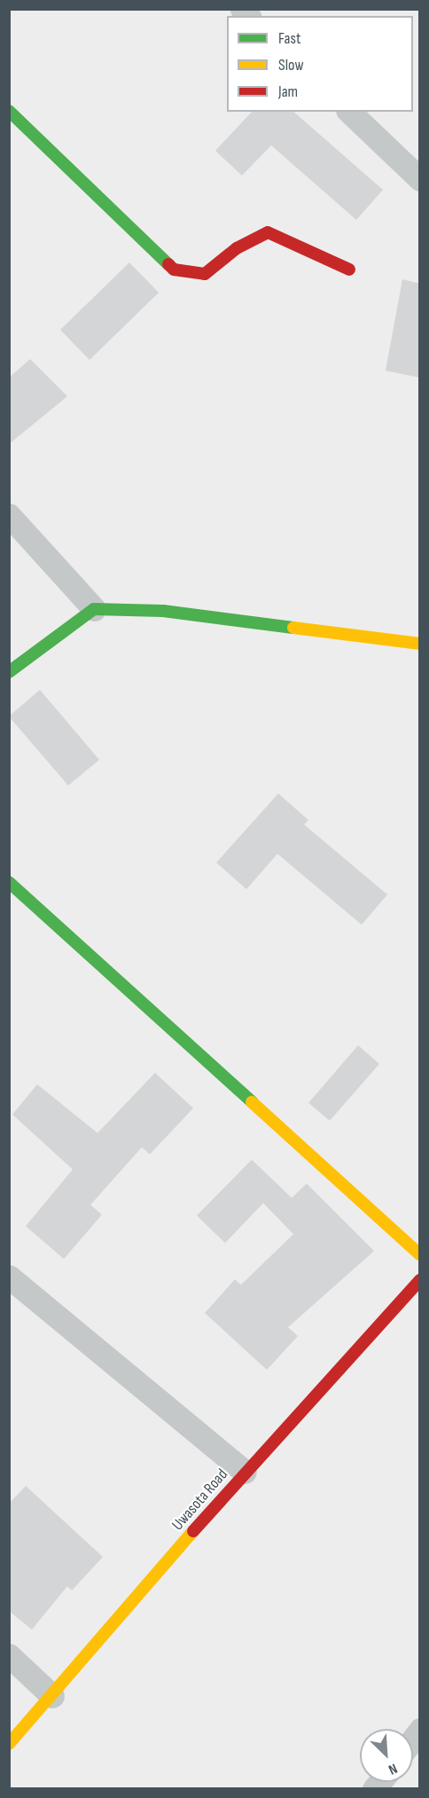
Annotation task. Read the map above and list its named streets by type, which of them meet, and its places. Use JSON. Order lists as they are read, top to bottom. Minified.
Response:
{"streets":{"street":["Uwasota Road"]},"legend":["Fast","Slow","Jam"],"north":"bottom right"}
